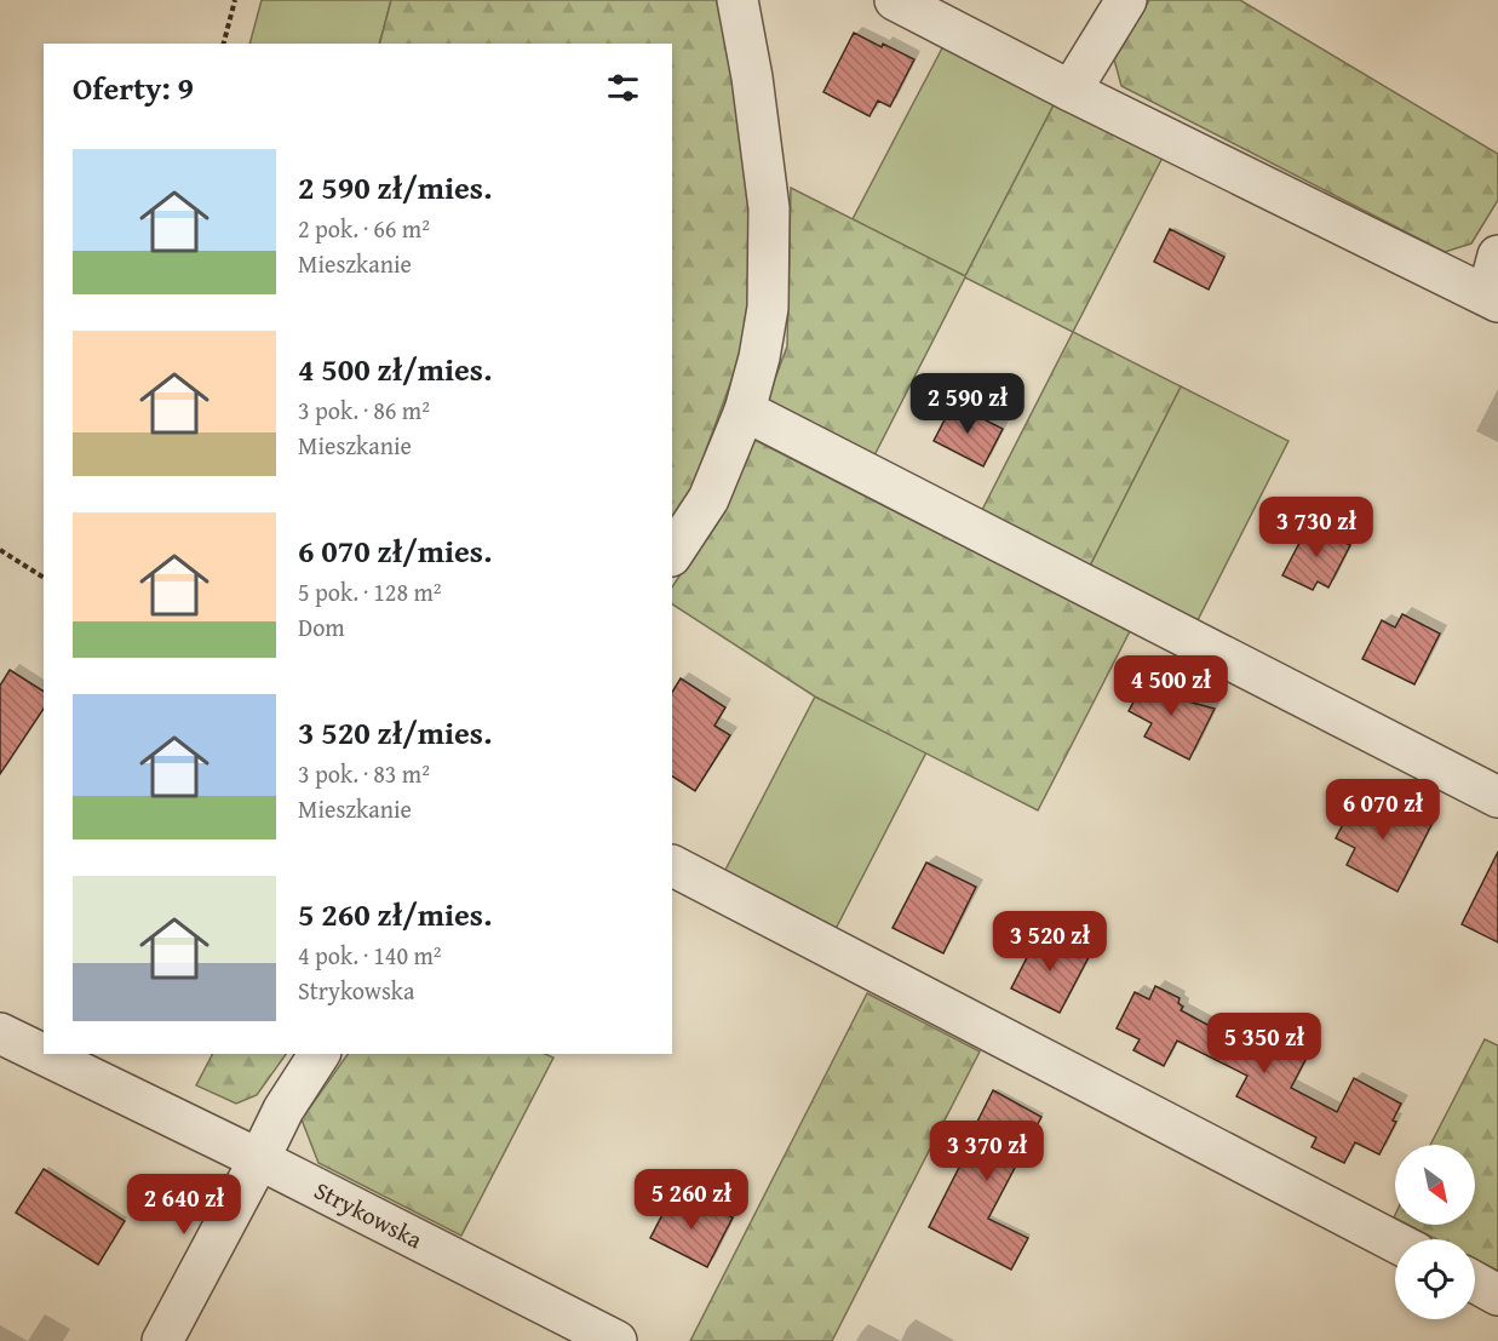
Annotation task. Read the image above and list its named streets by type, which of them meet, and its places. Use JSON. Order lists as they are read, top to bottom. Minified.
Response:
{"streets":{"street":["Strykowska"]},"north":"bottom right","page":{"heading":"Oferty: 9","list":[{"name":"2 590 zł/mies.","note":"2 pok. · 66 m² · Mieszkanie"},{"name":"4 500 zł/mies.","note":"3 pok. · 86 m² · Mieszkanie"},{"name":"6 070 zł/mies.","note":"5 pok. · 128 m² · Dom"},{"name":"3 520 zł/mies.","note":"3 pok. · 83 m² · Mieszkanie"},{"name":"5 260 zł/mies.","note":"4 pok. · 140 m² · Strykowska"}],"price":["2 590 zł","3 730 zł","4 500 zł","6 070 zł","3 520 zł","5 350 zł","3 370 zł","5 260 zł","2 640 zł"]}}
